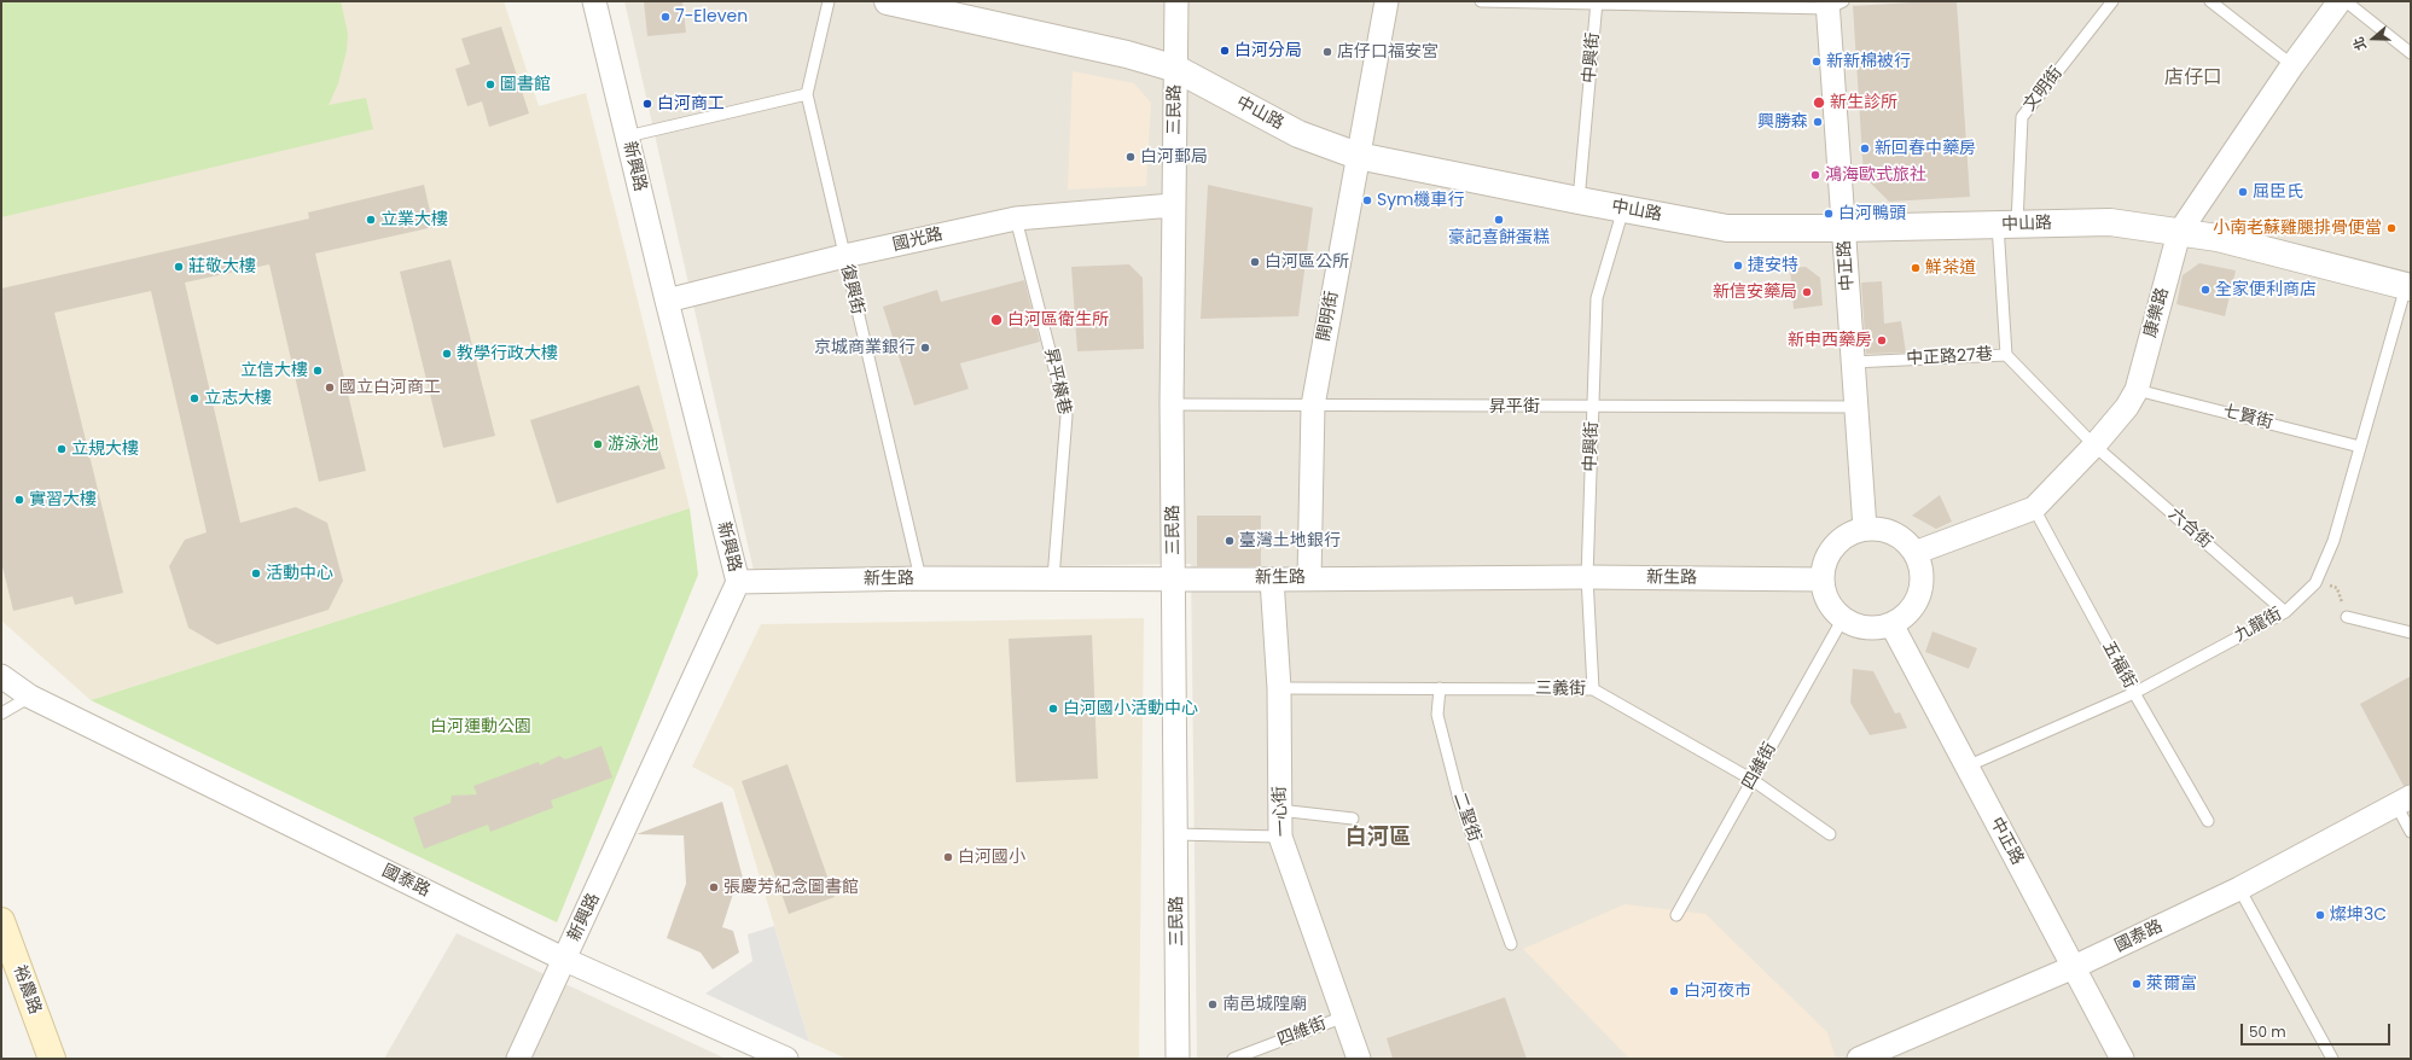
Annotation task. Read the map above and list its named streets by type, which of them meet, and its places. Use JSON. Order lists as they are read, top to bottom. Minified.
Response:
{"streets":{"main road":["裕農路"],"street":["三民路","中山路","新興路","國光路","中正路","康樂路","開明街","新生路","一心街","國泰路"],"lane":["中興街","文明街","復興街","中正路27巷","昇平橫巷","昇平街","七賢街","六合街","九龍街","五福街","三義街","四維街","二聖街"]},"crossings":[["中興街","中山路"],["中興街","昇平街"],["中興街","新生路"],["中興街","三義街"],["文明街","中山路"],["文明街","中正路27巷"],["三民路","中山路"],["三民路","國光路"],["三民路","昇平街"],["三民路","新生路"],["中山路","中正路"],["中山路","康樂路"],["中山路","開明街"],["中山路","九龍街"],["新興路","國光路"],["新興路","新生路"],["新興路","國泰路"],["國光路","復興街"],["國光路","昇平橫巷"],["中正路","康樂路"],["中正路","中正路27巷"],["中正路","昇平街"],["中正路","新生路"],["中正路","九龍街"],["中正路","四維街"],["中正路","國泰路"],["復興街","新生路"],["康樂路","中正路27巷"],["康樂路","七賢街"],["康樂路","六合街"],["康樂路","新生路"],["康樂路","五福街"],["康樂路","四維街"],["開明街","昇平街"],["開明街","新生路"],["中正路27巷","六合街"],["昇平橫巷","新生路"],["七賢街","九龍街"],["六合街","九龍街"],["新生路","四維街"],["新生路","一心街"],["九龍街","五福街"],["三義街","四維街"],["三義街","一心街"],["三義街","二聖街"],["四維街","一心街"]],"districts":["店仔口","白河區"],"parks":["白河運動公園"],"places":["7-Eleven","白河分局","店仔口福安宮","新新棉被行","圖書館","新生診所","白河商工","興勝森","新回春中藥房","白河郵局","鴻海歐式旅社","屈臣氏","Sym機車行","白河鴨頭","立業大樓","豪記喜餅蛋糕","小南老蘇雞腿排骨便當","白河區公所","捷安特","莊敬大樓","鮮茶道","全家便利商店","新信安藥局","白河區衛生所","新申西藥房","京城商業銀行","教學行政大樓","立信大樓","國立白河商工","立志大樓","游泳池","立規大樓","實習大樓","臺灣土地銀行","活動中心","白河國小活動中心","白河國小","張慶芳紀念圖書館","燦坤3C","萊爾富","白河夜市","南邑城隍廟"],"scale_bar":"50 m","north":"left"}
